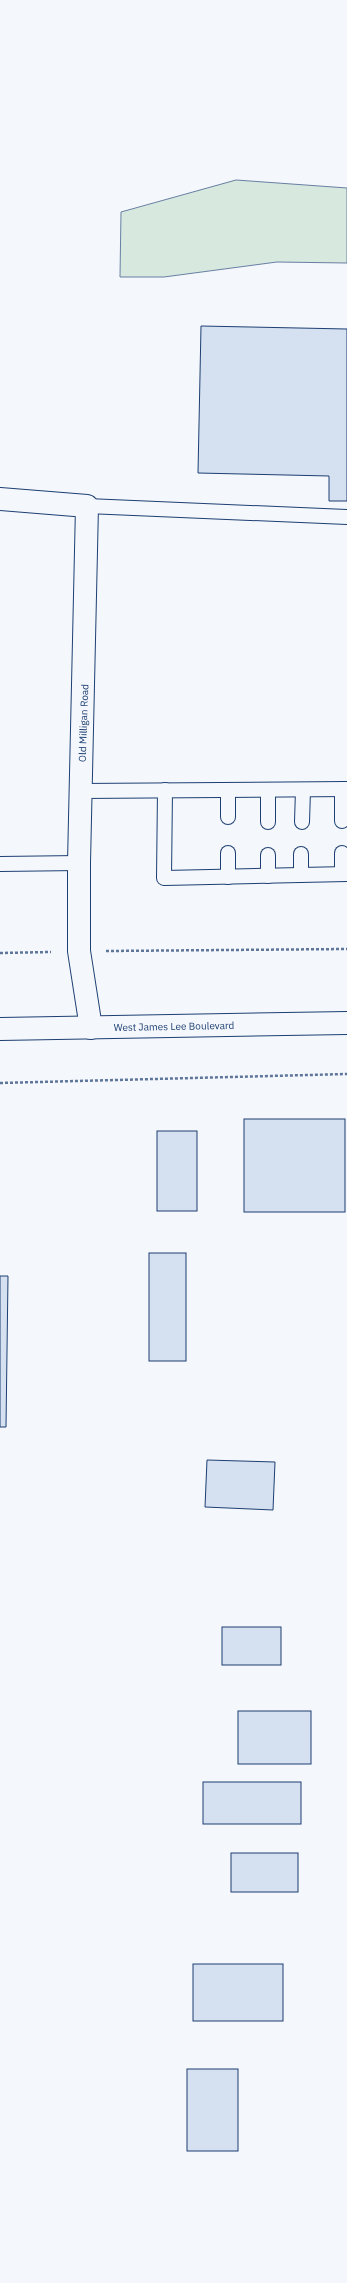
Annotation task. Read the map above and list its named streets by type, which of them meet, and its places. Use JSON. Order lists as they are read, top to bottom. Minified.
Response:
{"streets":{"street":["Old Milligan Road","West James Lee Boulevard"]},"crossings":[["Old Milligan Road","West James Lee Boulevard"]]}
